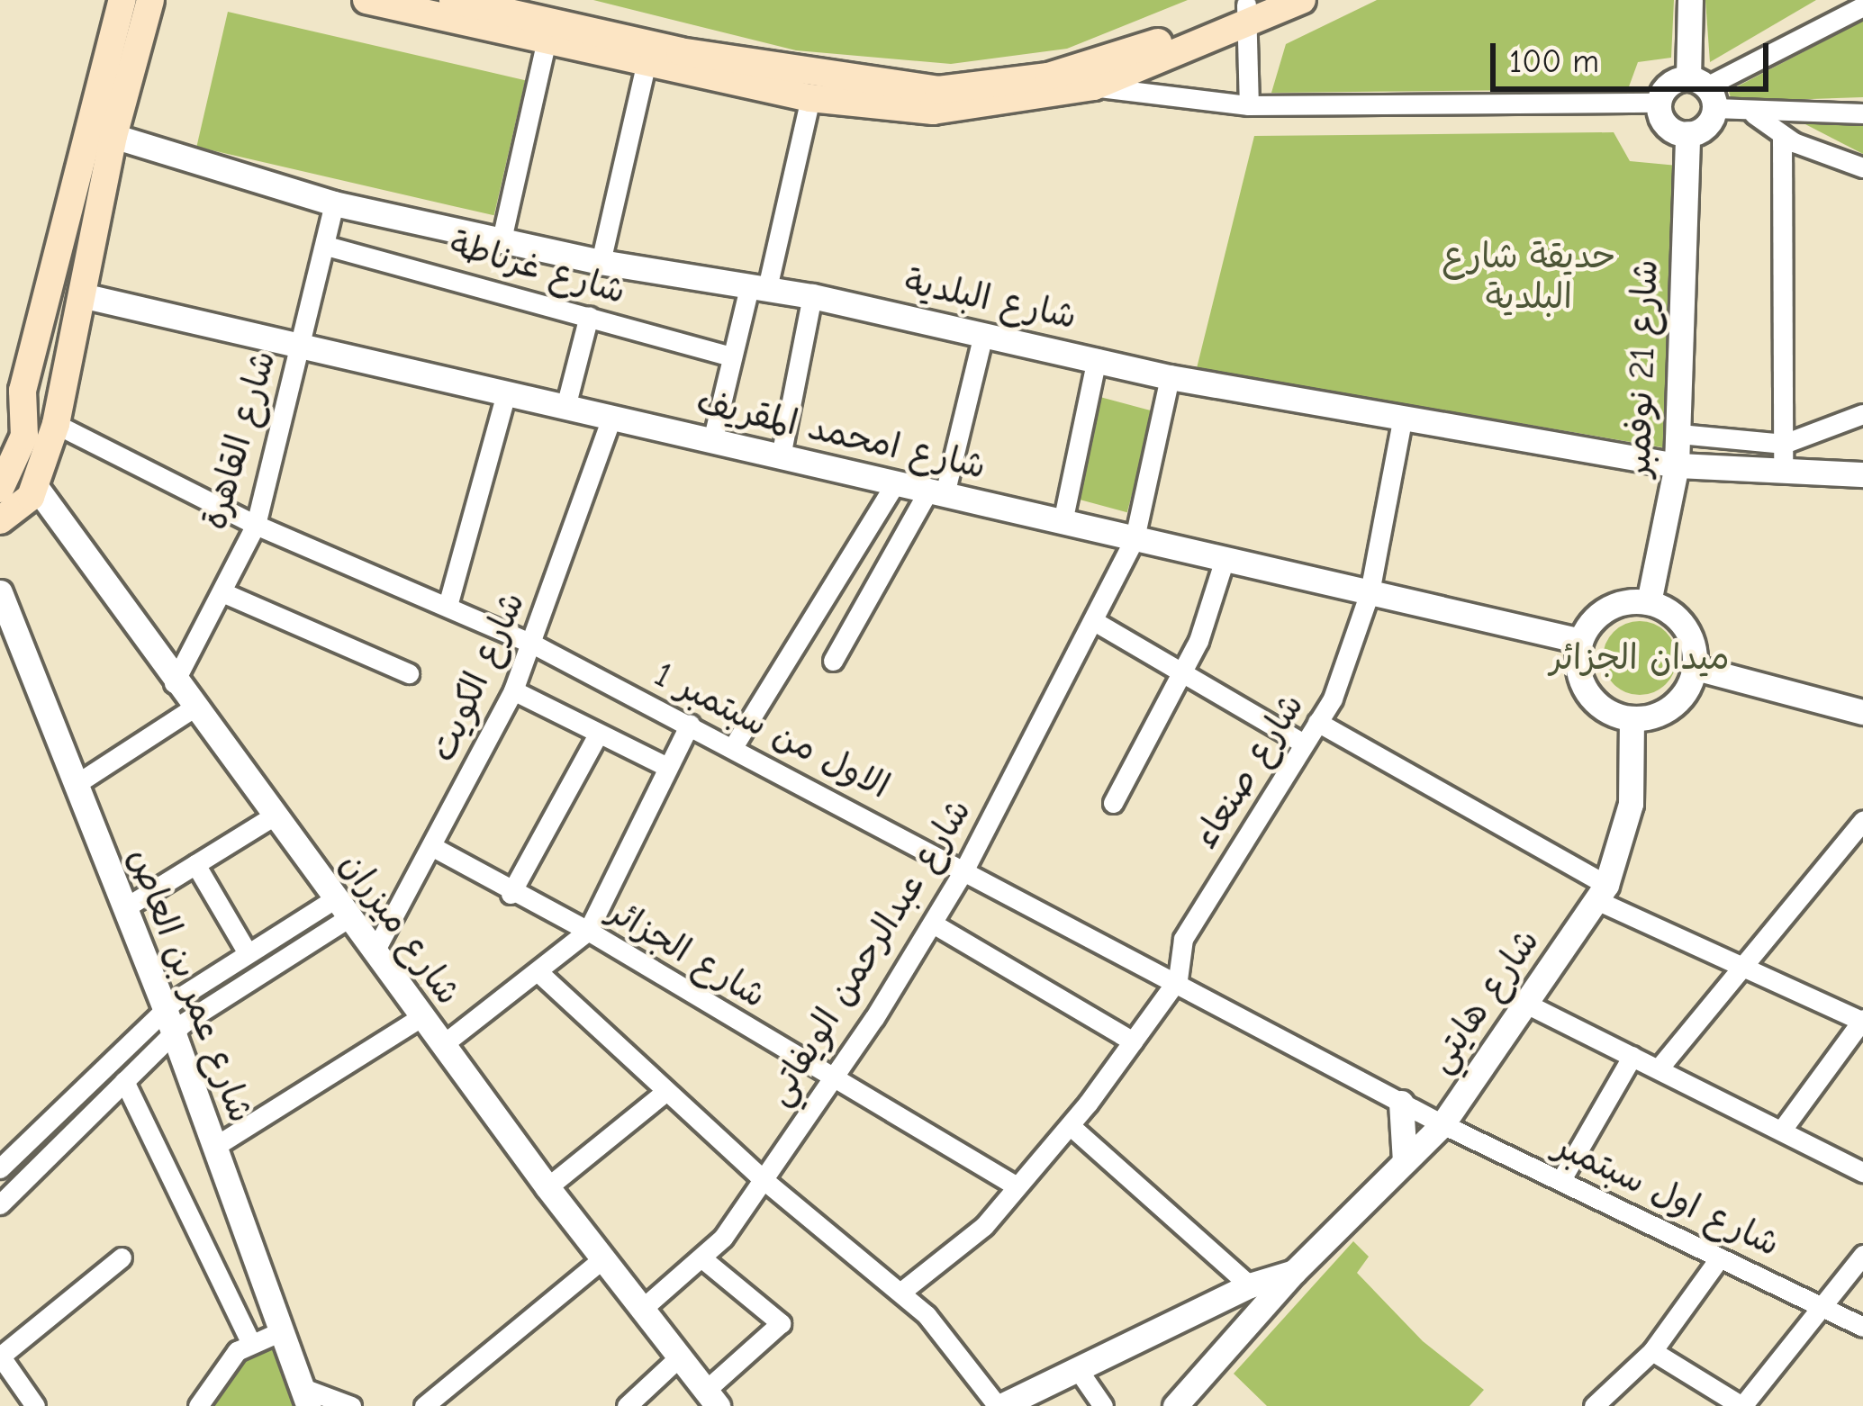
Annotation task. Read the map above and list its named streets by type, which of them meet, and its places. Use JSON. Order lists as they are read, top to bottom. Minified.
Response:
{"streets":{"street":["شارع غرناطة","شارع البلدية","شارع 21 نوفمبر","شارع امحمد المقريف","شارع القاهرة","شارع الكويت","الاول من سبتمبر 1","شارع صنعاء","شارع ميزران","شارع عبدالرحمن الويفاتي","شارع الجزائر","شارع عمر بن العاص","شارع هايتي","شارع اول سبتمبر"]},"crossings":[["شارع غرناطة","شارع القاهرة"],["شارع البلدية","شارع 21 نوفمبر"],["شارع البلدية","شارع القاهرة"],["شارع البلدية","شارع صنعاء"],["شارع البلدية","شارع عبدالرحمن الويفاتي"],["شارع 21 نوفمبر","شارع امحمد المقريف"],["شارع 21 نوفمبر","شارع هايتي"],["شارع امحمد المقريف","شارع القاهرة"],["شارع امحمد المقريف","شارع الكويت"],["شارع امحمد المقريف","شارع صنعاء"],["شارع امحمد المقريف","شارع عبدالرحمن الويفاتي"],["شارع امحمد المقريف","شارع هايتي"],["شارع القاهرة","الاول من سبتمبر 1"],["شارع القاهرة","شارع ميزران"],["شارع الكويت","الاول من سبتمبر 1"],["شارع الكويت","شارع ميزران"],["شارع الكويت","شارع الجزائر"],["الاول من سبتمبر 1","شارع صنعاء"],["الاول من سبتمبر 1","شارع عبدالرحمن الويفاتي"],["الاول من سبتمبر 1","شارع هايتي"],["الاول من سبتمبر 1","شارع اول سبتمبر"],["شارع ميزران","شارع عبدالرحمن الويفاتي"],["شارع عبدالرحمن الويفاتي","شارع الجزائر"],["شارع هايتي","شارع اول سبتمبر"]],"parks":["حديقة شارع البلدية","ميدان الجزائر"],"scale_bar":"100 m"}
